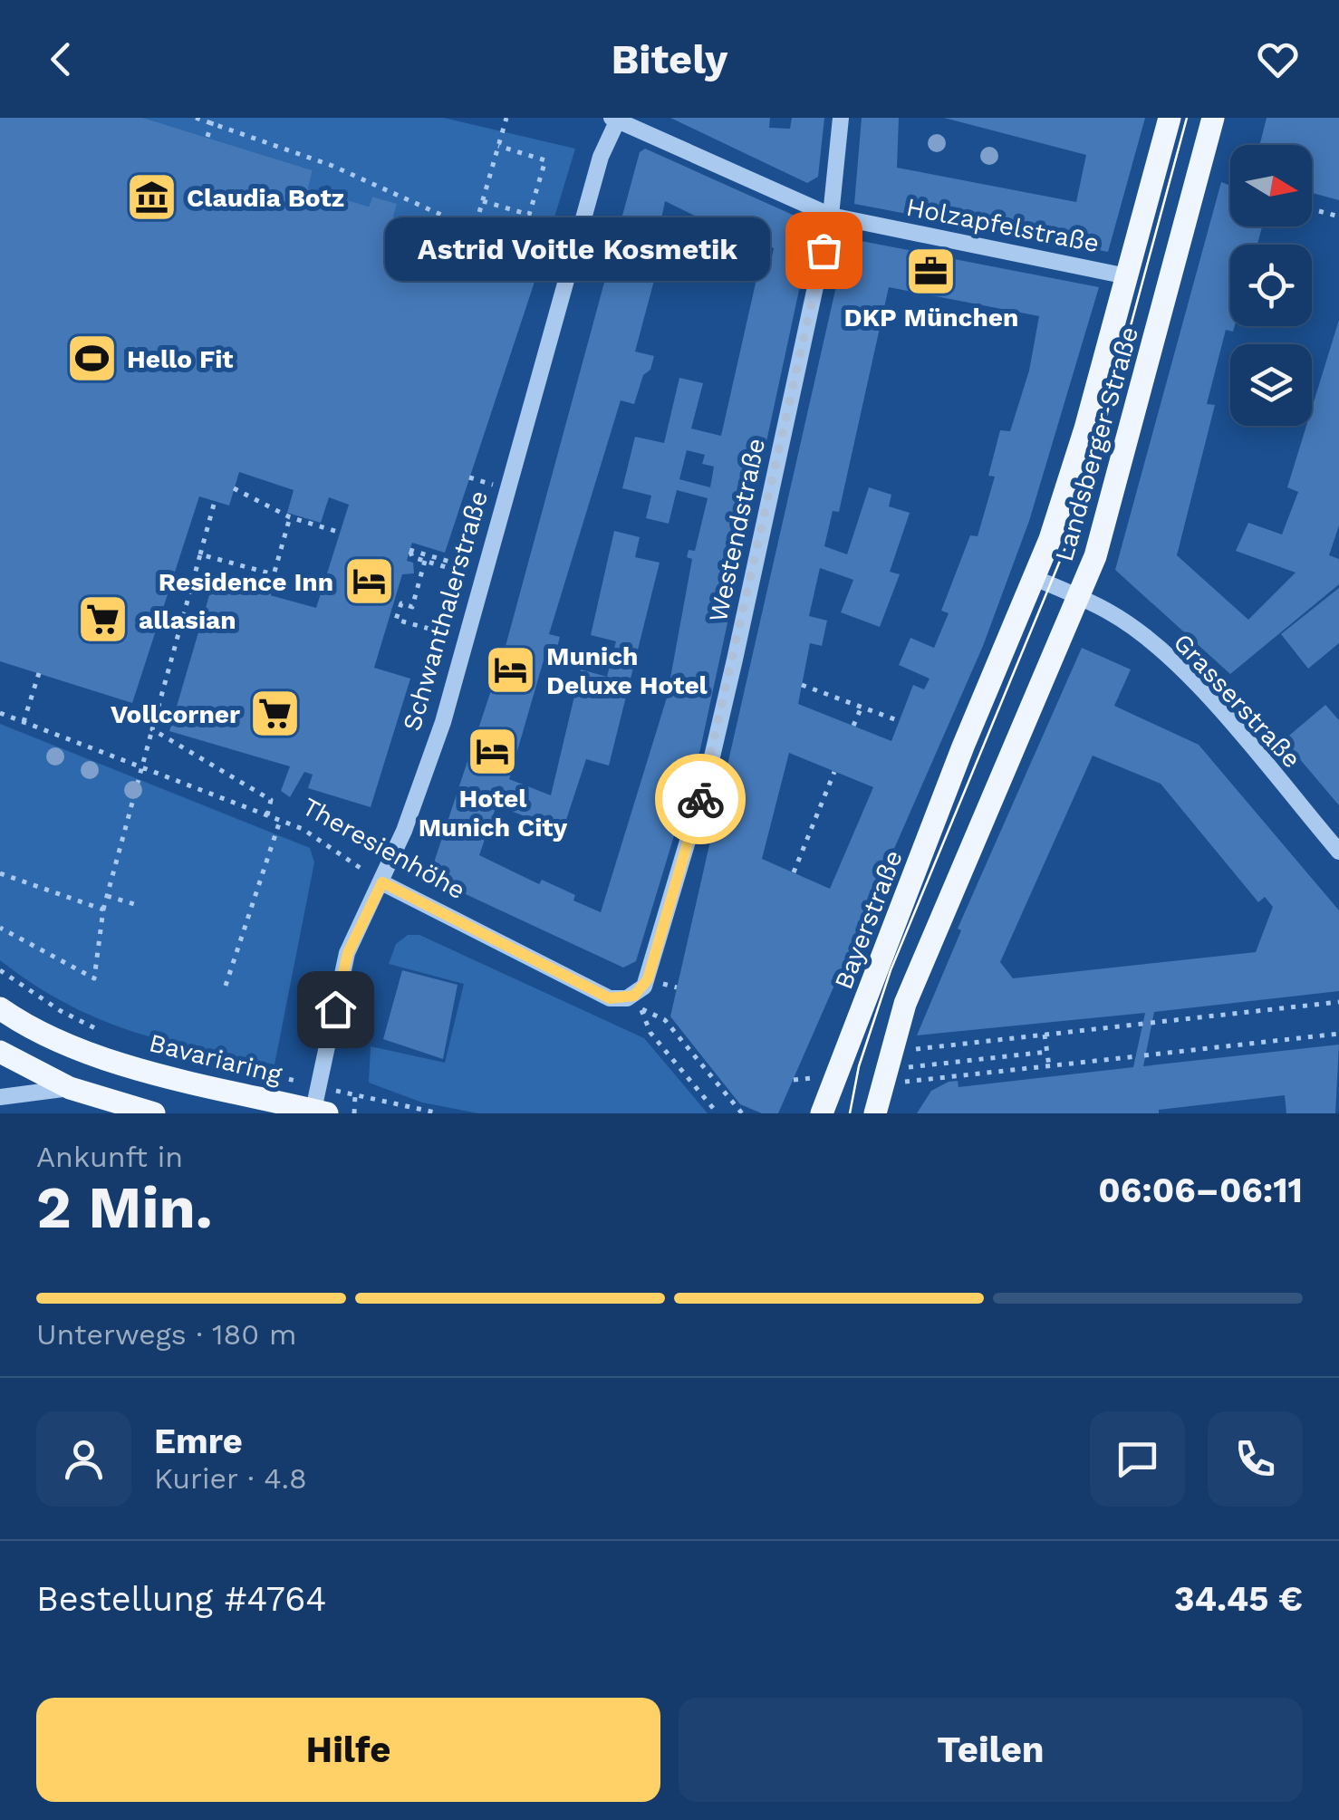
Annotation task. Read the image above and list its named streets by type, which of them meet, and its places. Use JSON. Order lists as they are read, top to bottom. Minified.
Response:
{"streets":{"main road":["Landsberger Straße","Bayerstraße","Bavariaring"],"street":["Holzapfelstraße","Westendstraße","Schwanthalerstraße","Grasserstraße","Theresienhöhe"]},"crossings":[["Holzapfelstraße","Landsberger Straße"],["Holzapfelstraße","Westendstraße"],["Holzapfelstraße","Schwanthalerstraße"],["Landsberger Straße","Grasserstraße"],["Landsberger Straße","Bayerstraße"],["Westendstraße","Theresienhöhe"],["Schwanthalerstraße","Theresienhöhe"],["Schwanthalerstraße","Bavariaring"]],"places":{"museum":["Claudia Botz"],"other":["Astrid Voitle Kosmetik"],"office":["DKP München"],"sports":["Hello Fit"],"hotel":["Residence Inn","Munich Deluxe Hotel","Hotel Munich City"],"supermarket":["allasian","Vollcorner"]},"north":"right","page":{"header":"Bitely","bubble":"Astrid Voitle Kosmetik","heading":["2 Min.","Ankunft in","06:06–06:11"],"panel":["Emre","Kurier · 4.8","Bestellung #4764","34.45 €"],"bar":"Unterwegs · 180 m","buttons":["Hilfe","Teilen"]}}
